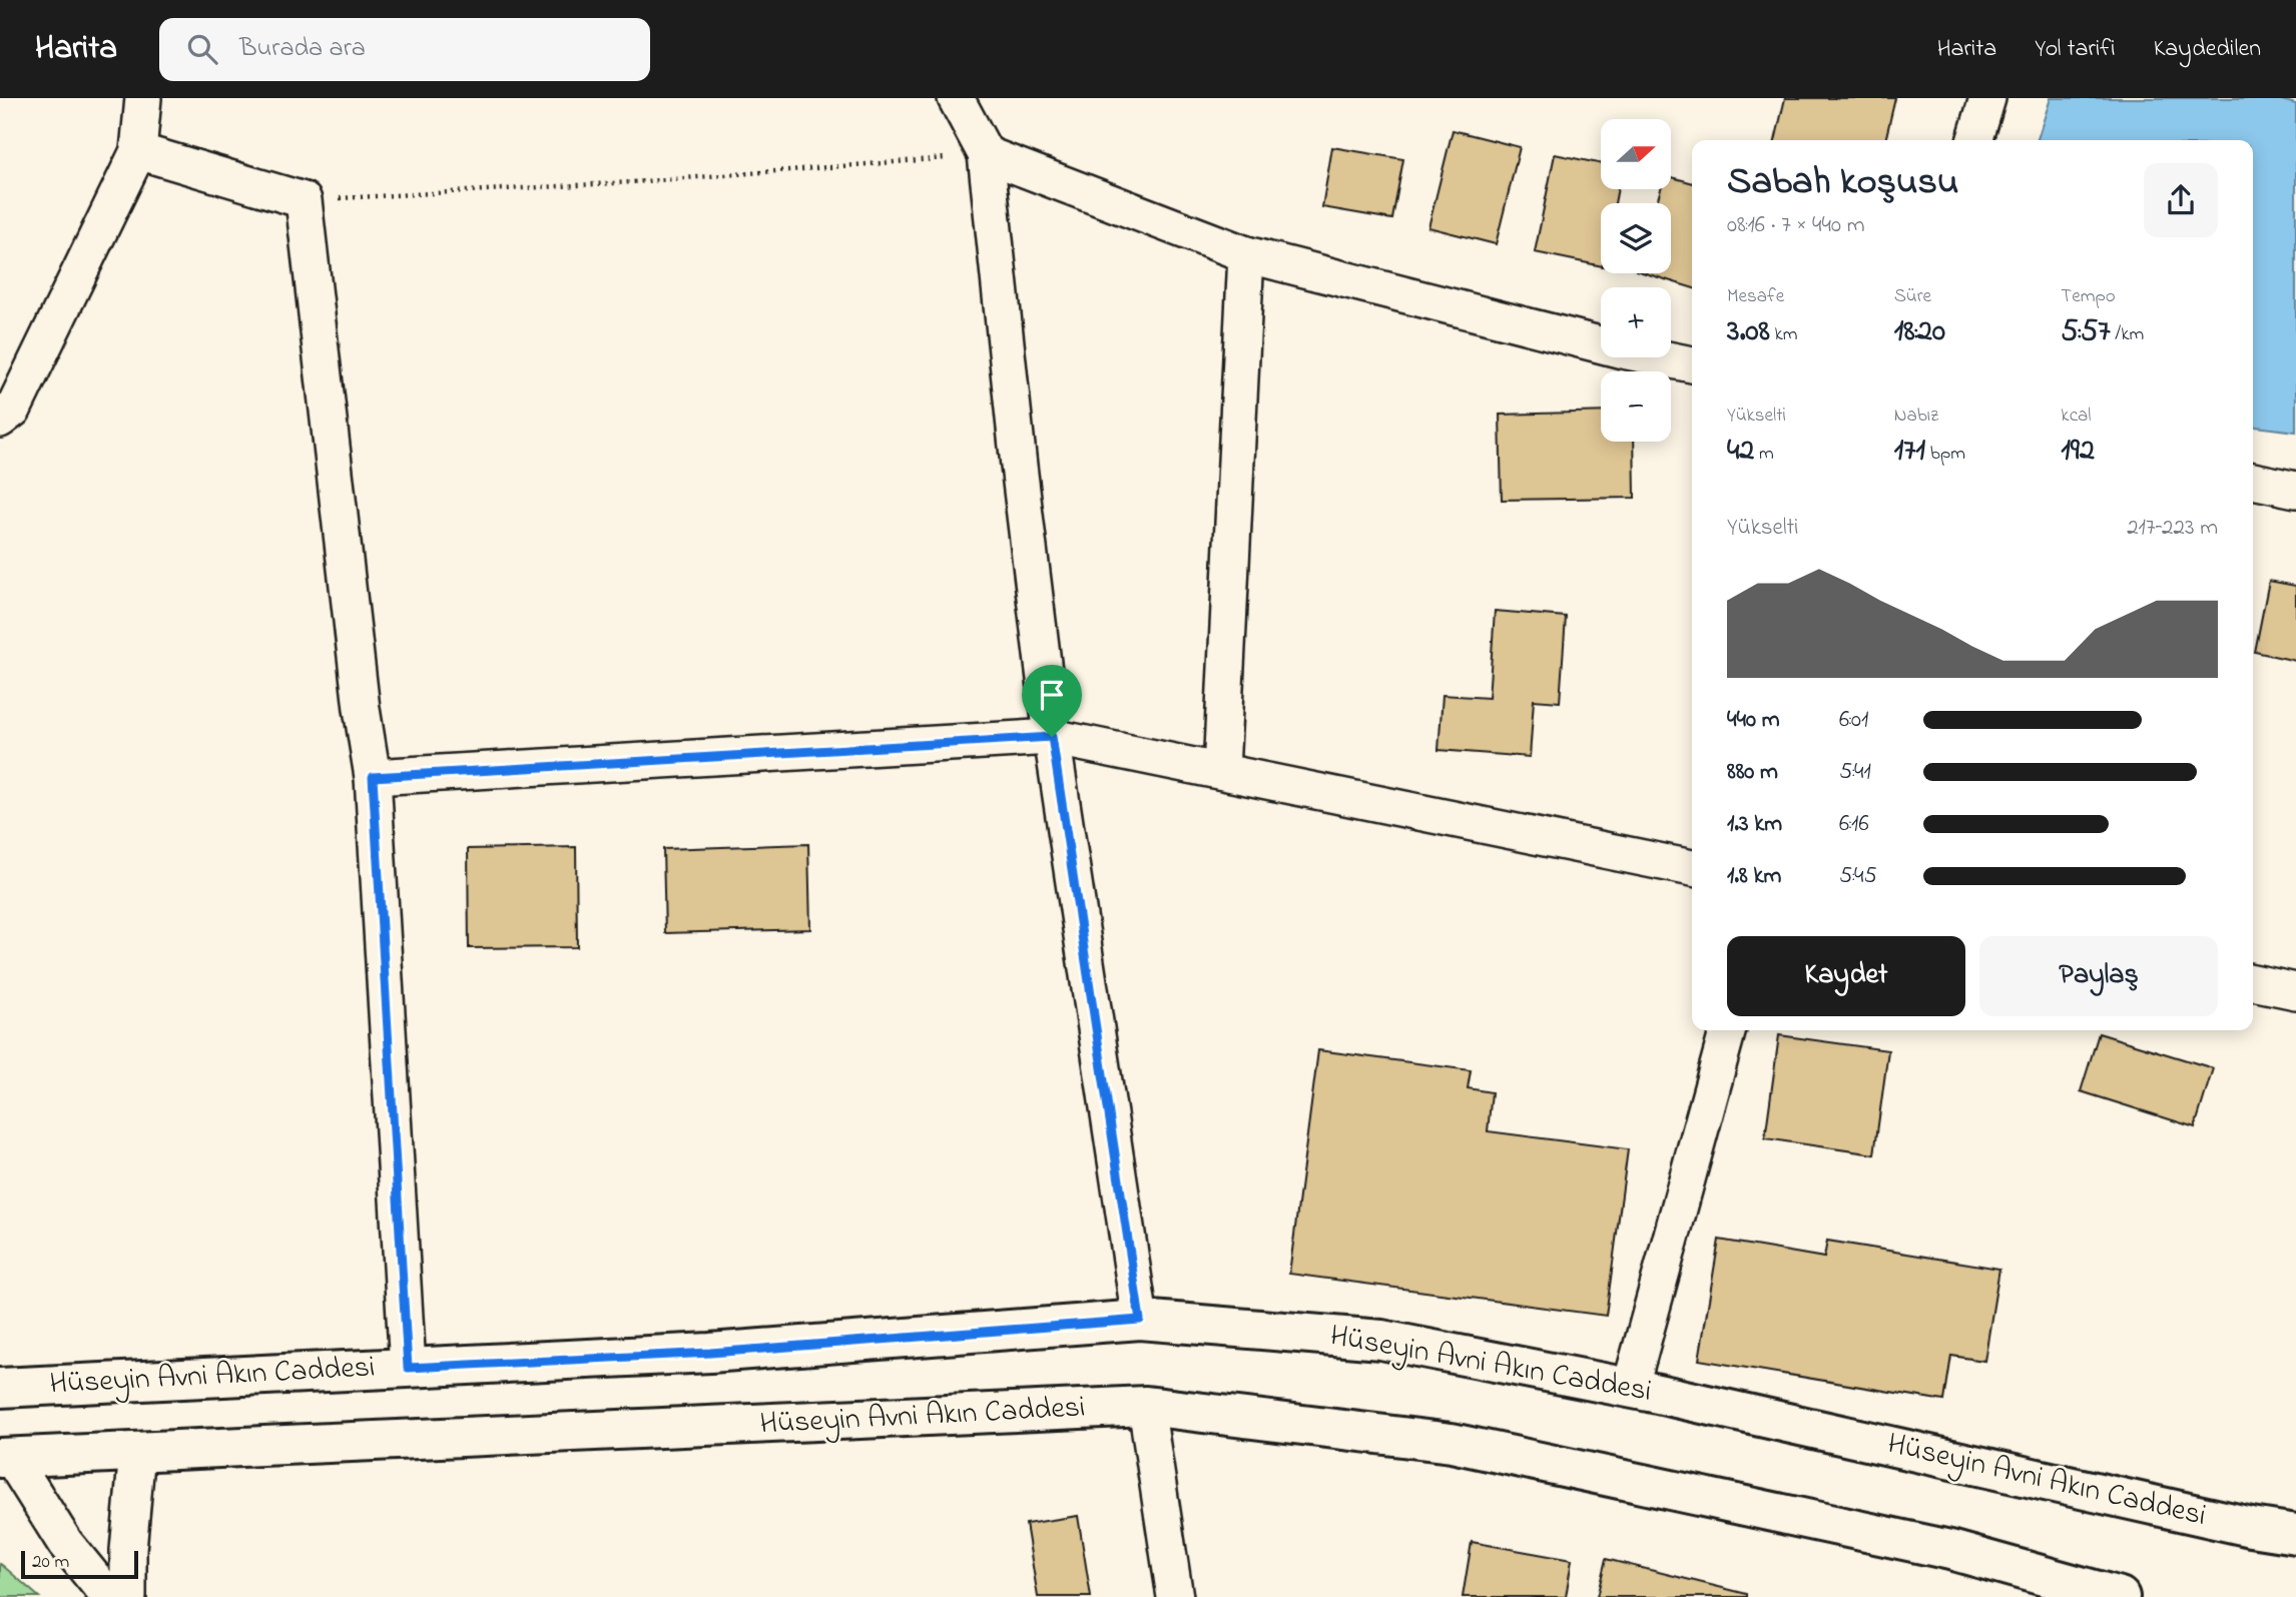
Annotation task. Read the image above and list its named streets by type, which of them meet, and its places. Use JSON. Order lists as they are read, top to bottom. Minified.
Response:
{"streets":{"main road":["Hüseyin Avni Akın Caddesi"]},"scale_bar":"20 m","north":"right","page":{"header":"Harita","search":"Burada ara","nav":["Harita","Yol tarifi","Kaydedilen"],"map_buttons":["+","−"],"heading":["Sabah koşusu","08:16 · 7 × 440 m"],"stats":[["Mesafe","3.08 km"],["Süre","18:20"],["Tempo","5:57 /km"],["Yükselti","42 m"],["Nabız","171 bpm"],["kcal","192"]],"chart":["Yükselti","217–223 m"],"list":[{"name":"440 m","note":"6:01"},{"name":"880 m","note":"5:41"},{"name":"1.3 km","note":"6:16"},{"name":"1.8 km","note":"5:45"}],"buttons":["Kaydet","Paylaş"],"scale":"20 m"}}
